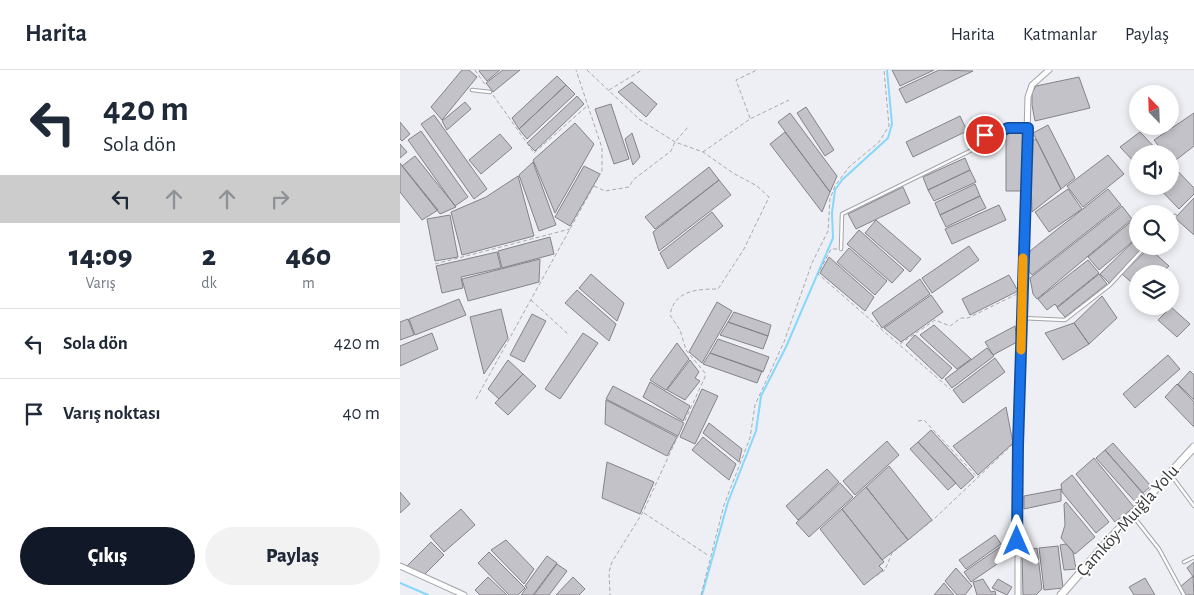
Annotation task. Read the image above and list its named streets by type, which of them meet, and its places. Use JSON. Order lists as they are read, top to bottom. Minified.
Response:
{"streets":{"street":["Çamköy-Muığla Yolu"]},"north":"top left","page":{"header":"Harita","nav":["Harita","Katmanlar","Paylaş"],"turn":["420 m","Sola dön"],"eta":["14:09","Varış","2","dk","460","m"],"list":[{"name":"Sola dön","value":"420 m"},{"name":"Varış noktası","value":"40 m"}],"buttons":["Çıkış","Paylaş"]}}
